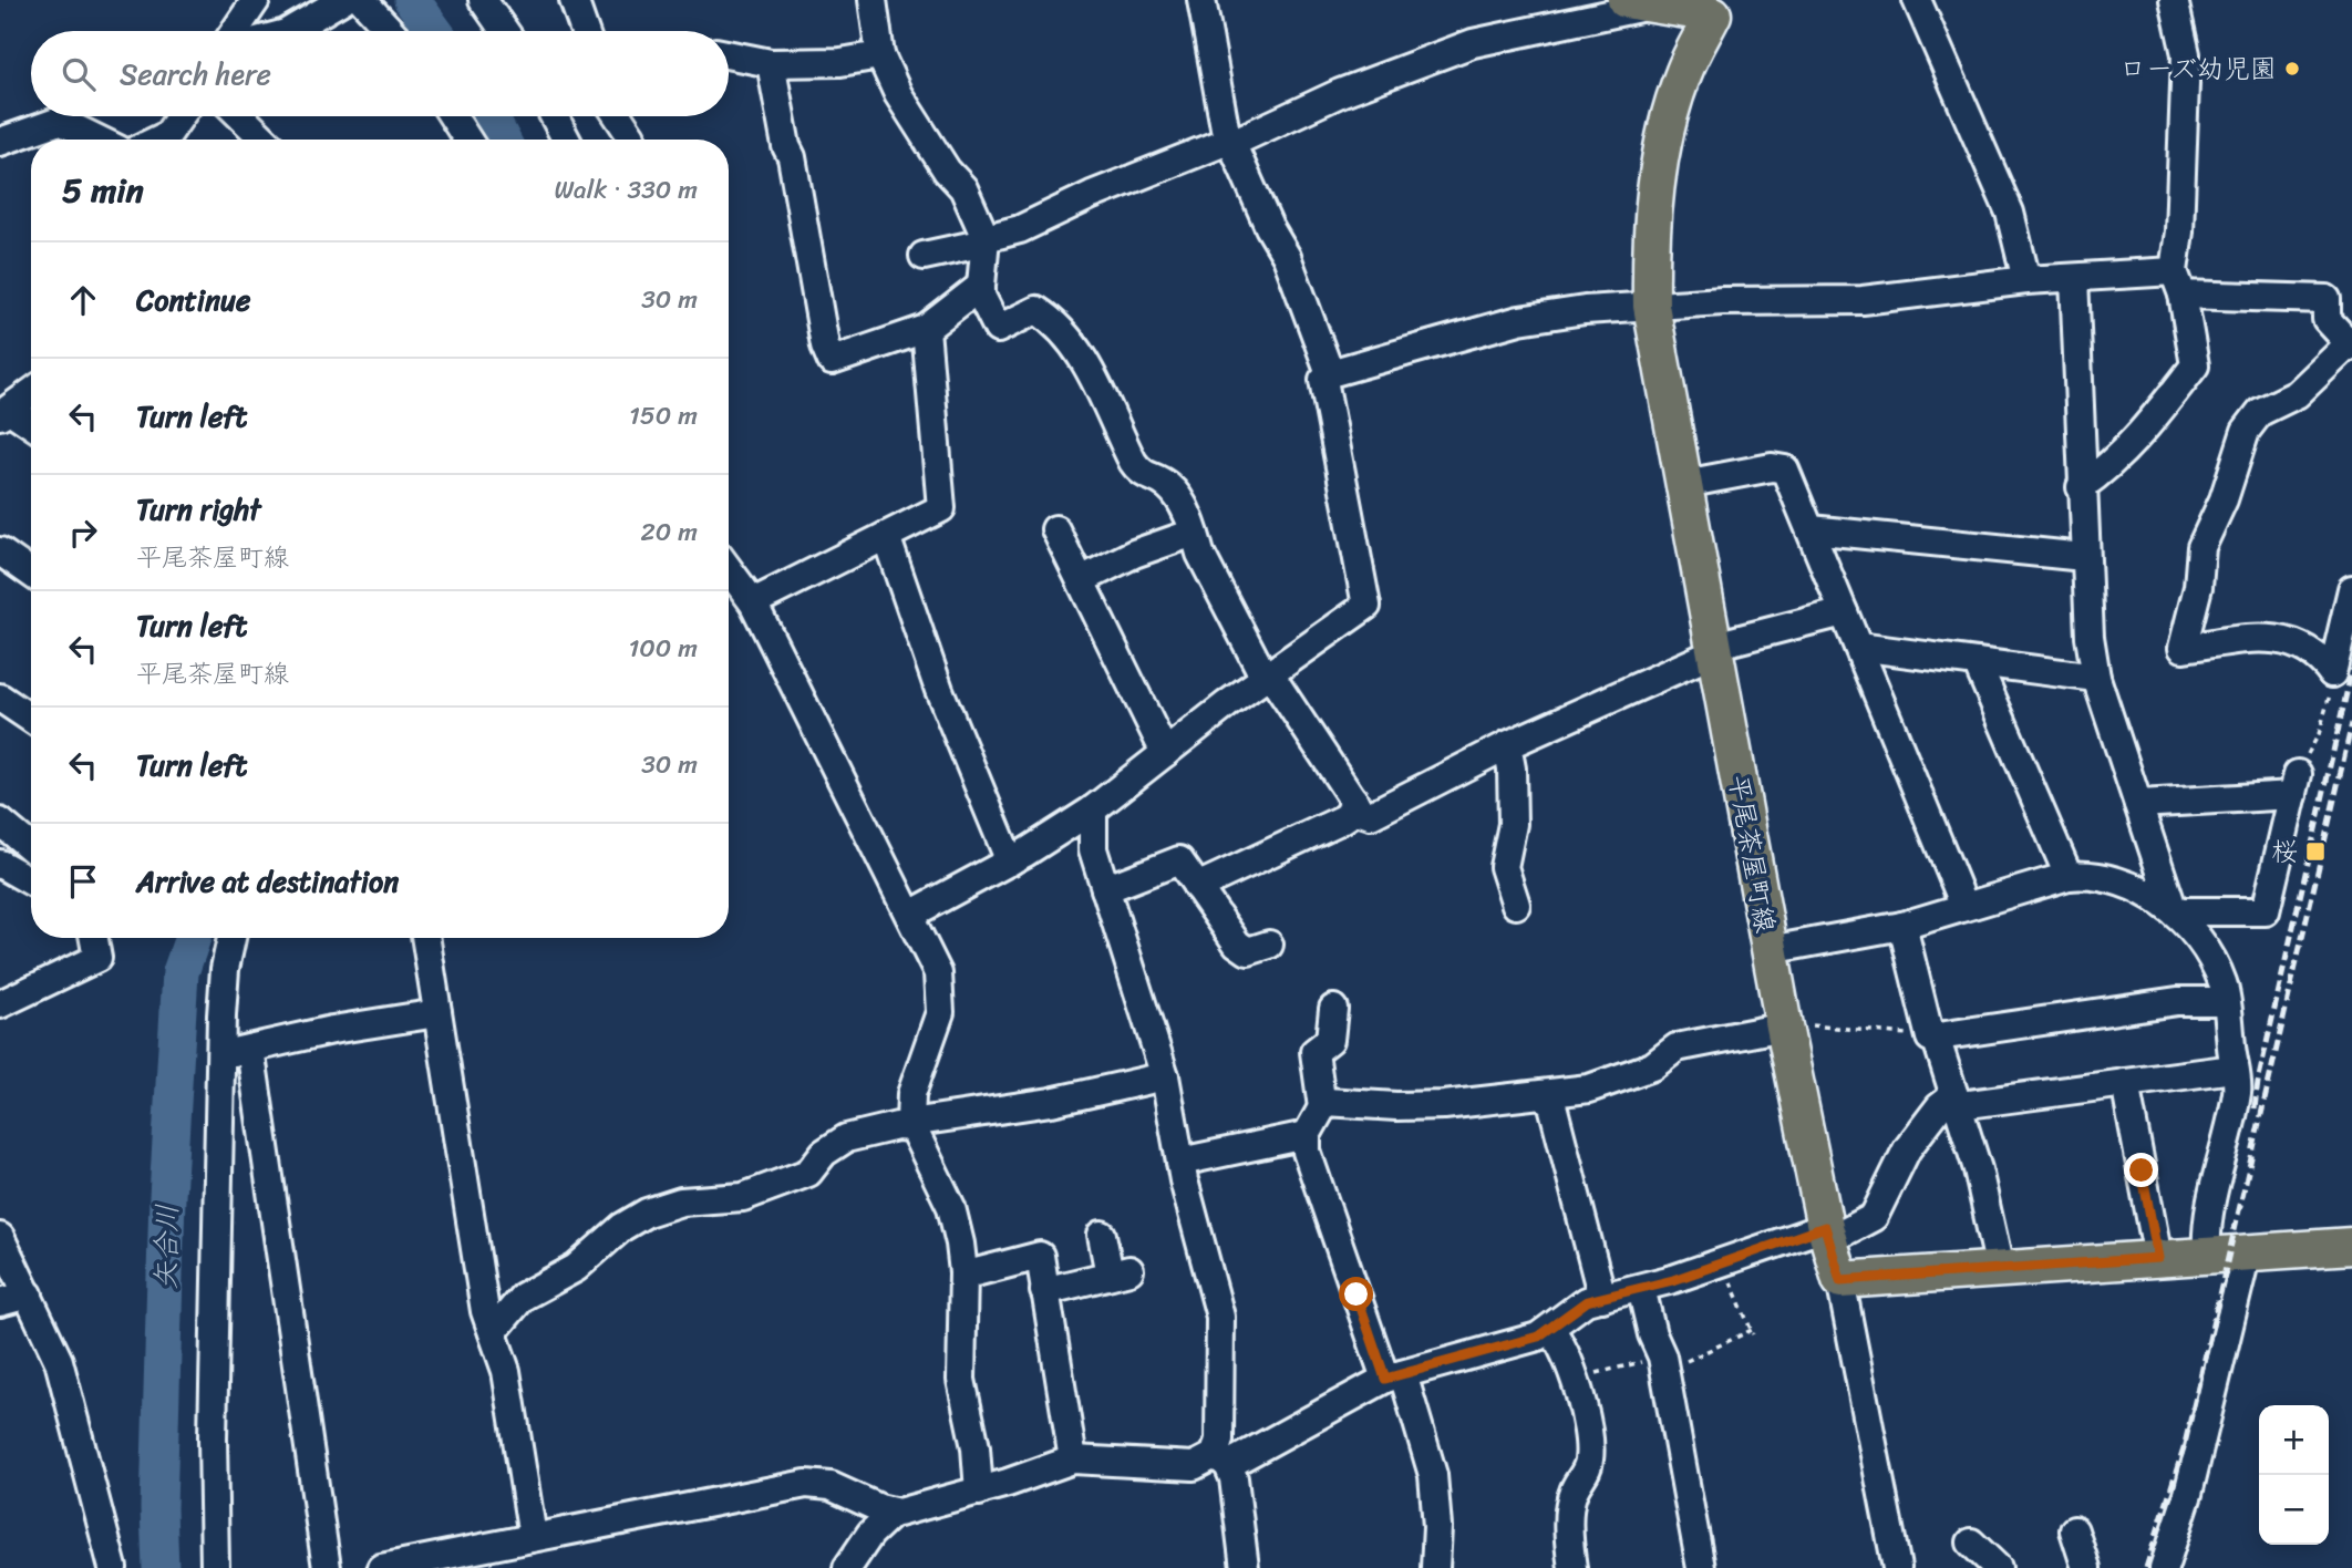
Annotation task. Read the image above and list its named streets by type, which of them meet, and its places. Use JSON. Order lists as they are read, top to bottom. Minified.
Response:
{"streets":{"main road":["平尾茶屋町線"]},"water":["矢合川"],"places":{"other":["ローズ幼児園"],"transit":["桜"]},"page":{"search":"Search here","heading":["5 min","Walk · 330 m"],"list":[["Continue","30 m"],["Turn left","150 m"],["Turn right","平尾茶屋町線","20 m"],["Turn left","平尾茶屋町線","100 m"],["Turn left","30 m"],"Arrive at destination"],"map_buttons":["+","−"]}}
